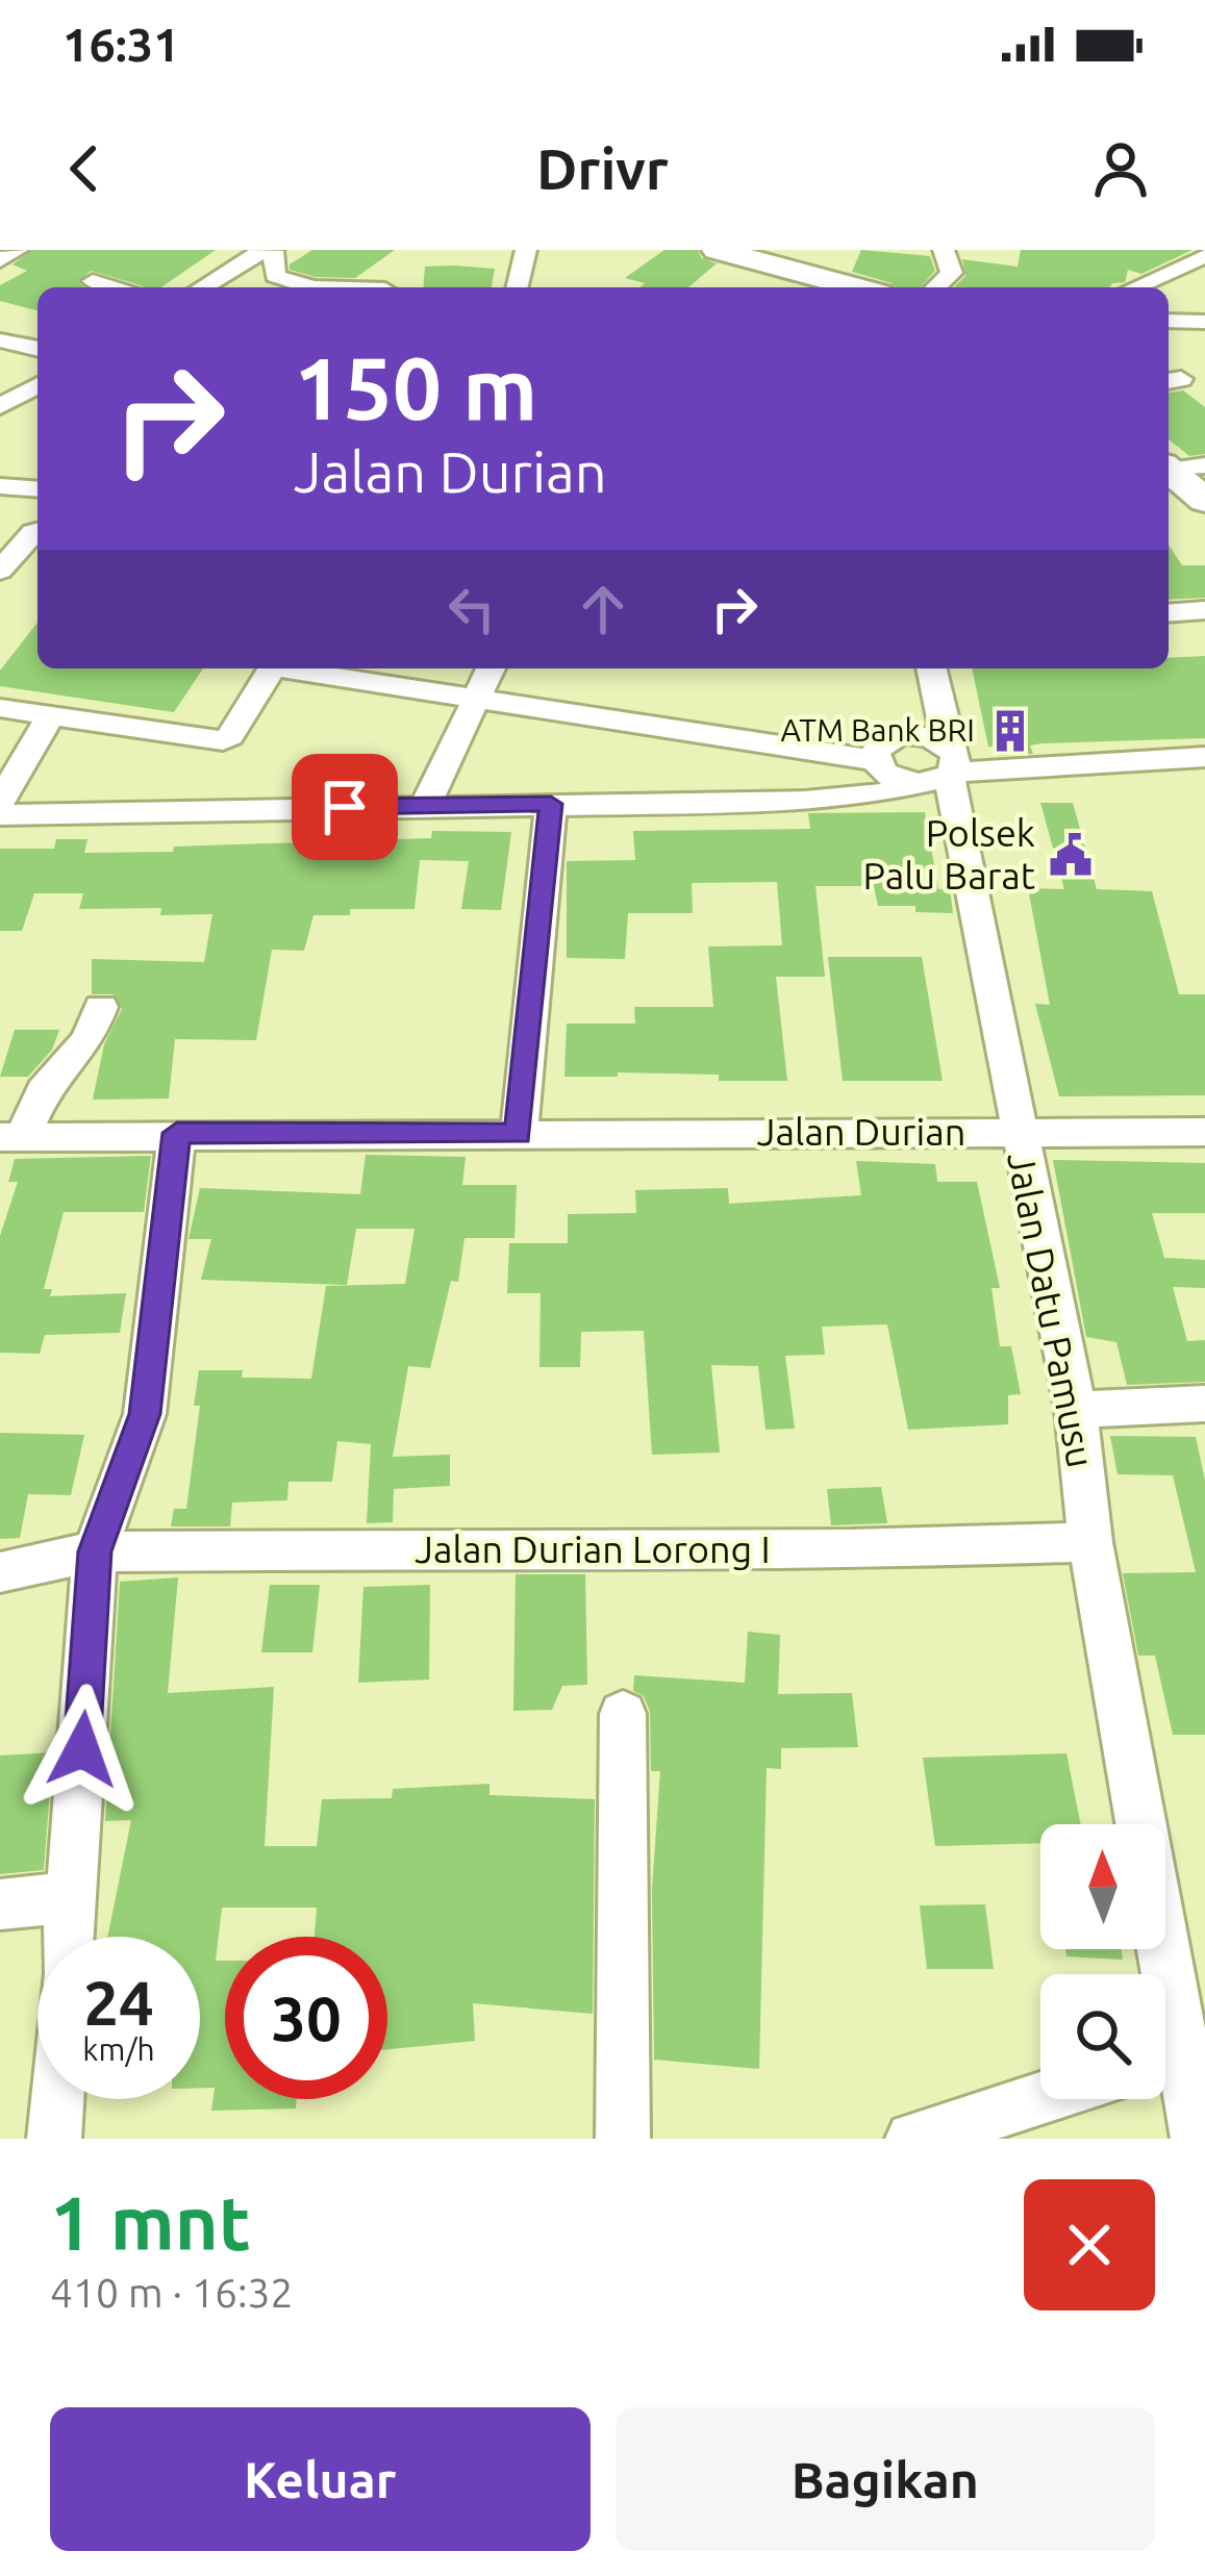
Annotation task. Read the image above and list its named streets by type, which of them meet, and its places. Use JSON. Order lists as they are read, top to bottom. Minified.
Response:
{"streets":{"street":["Jalan Durian","Jalan Datu Pamusu","Jalan Durian Lorong I"]},"crossings":[["Jalan Durian","Jalan Datu Pamusu"],["Jalan Datu Pamusu","Jalan Durian Lorong I"]],"places":{"building":["ATM Bank BRI"],"public building":["Polsek Palu Barat"]},"north":"top","page":{"status":"16:31","header":"Drivr","turn":["150 m","Jalan Durian"],"speed":"24 km/h","limit":"30","heading":["1 mnt","410 m · 16:32"],"buttons":["Keluar","Bagikan"]}}
